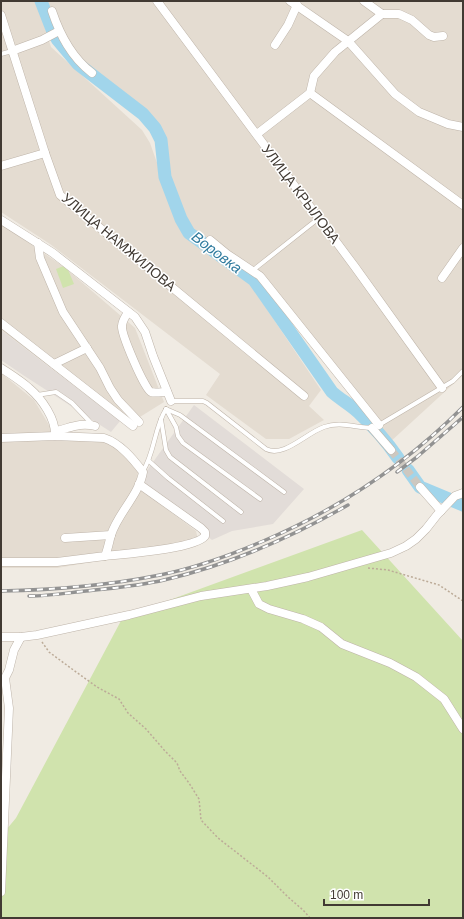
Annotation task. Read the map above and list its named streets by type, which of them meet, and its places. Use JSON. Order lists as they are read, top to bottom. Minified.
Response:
{"streets":{"street":["УЛИЦА КРЫЛОВА","УЛИЦА НАМЖИЛОВА"]},"water":["Воровка"],"scale_bar":"100 m"}
